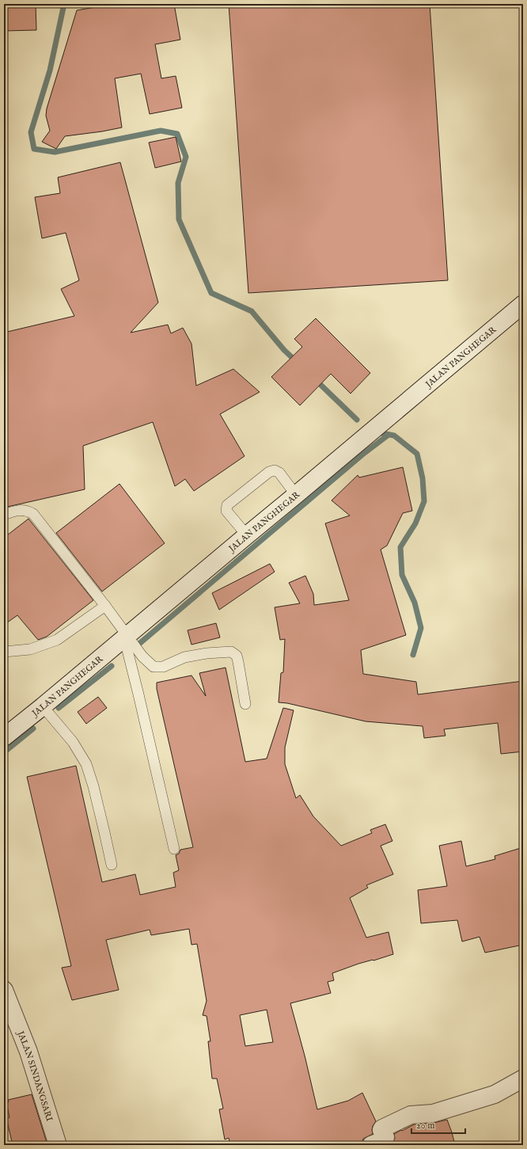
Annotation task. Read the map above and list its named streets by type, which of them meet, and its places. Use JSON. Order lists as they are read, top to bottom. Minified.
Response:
{"streets":{"street":["JALAN PANGHEGAR","JALAN SINDANGSARI"]},"scale_bar":"20 m"}
